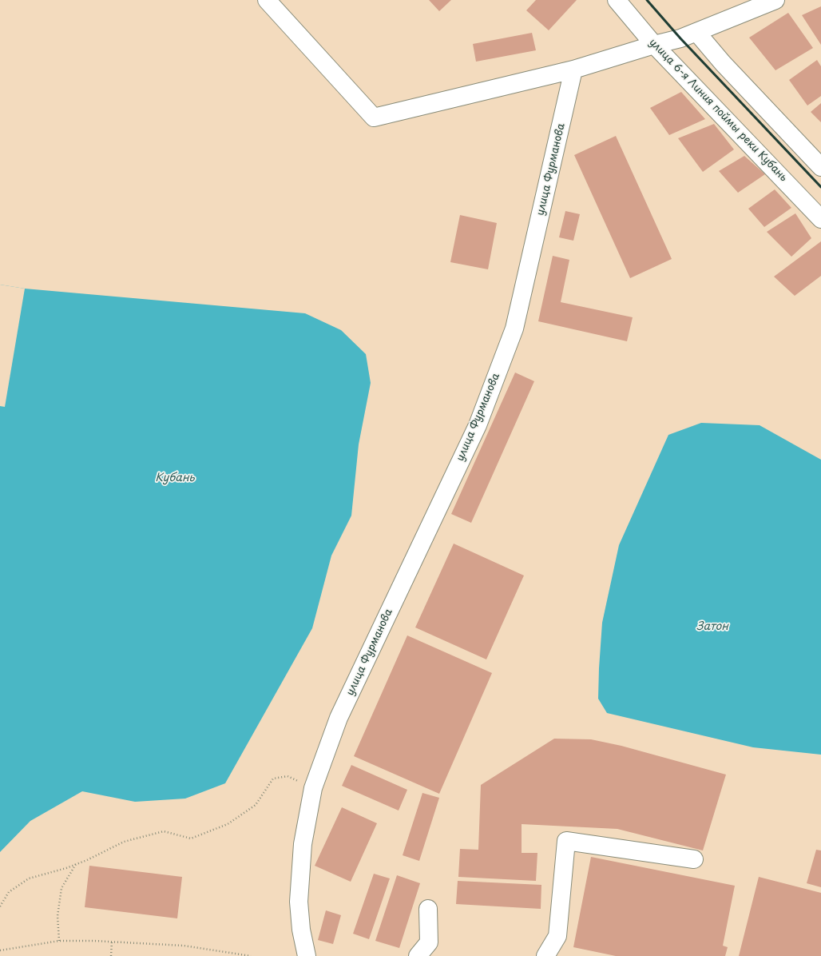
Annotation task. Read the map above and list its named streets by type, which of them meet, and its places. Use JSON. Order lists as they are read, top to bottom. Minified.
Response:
{"streets":{"street":["улица 6-я Линия поймы реки Кубань","улица Фурманова"]},"water":["Кубань","Затон"]}
